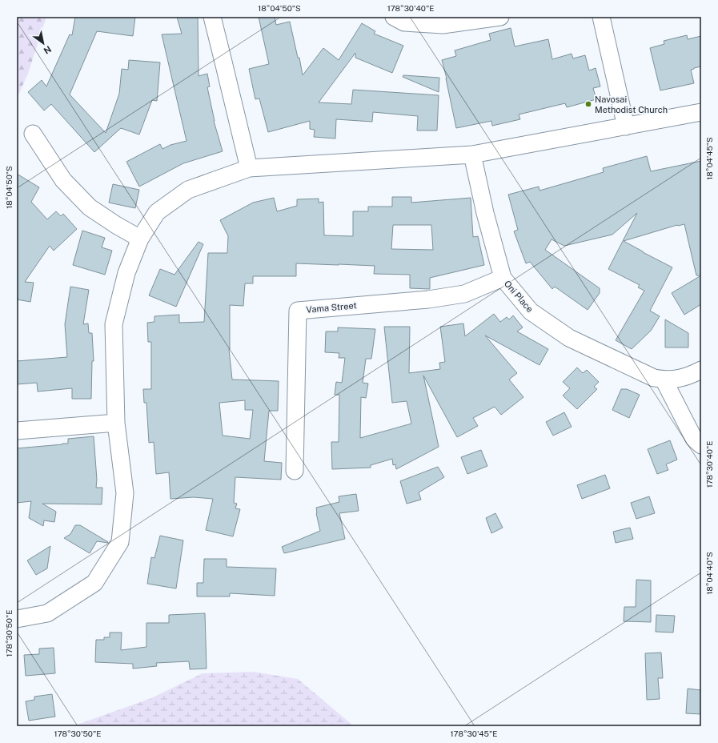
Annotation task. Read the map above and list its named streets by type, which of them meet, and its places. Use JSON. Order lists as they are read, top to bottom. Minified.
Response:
{"streets":{"street":["Oni Place","Vama Street"]},"crossings":[["Oni Place","Vama Street"]],"places":["Navosai Methodist Church"],"north":"bottom right","coordinates":["18°04'50\"S","178°30'40\"E","18°04'45\"S","18°04'40\"S","178°30'50\"E","178°30'45\"E"]}
